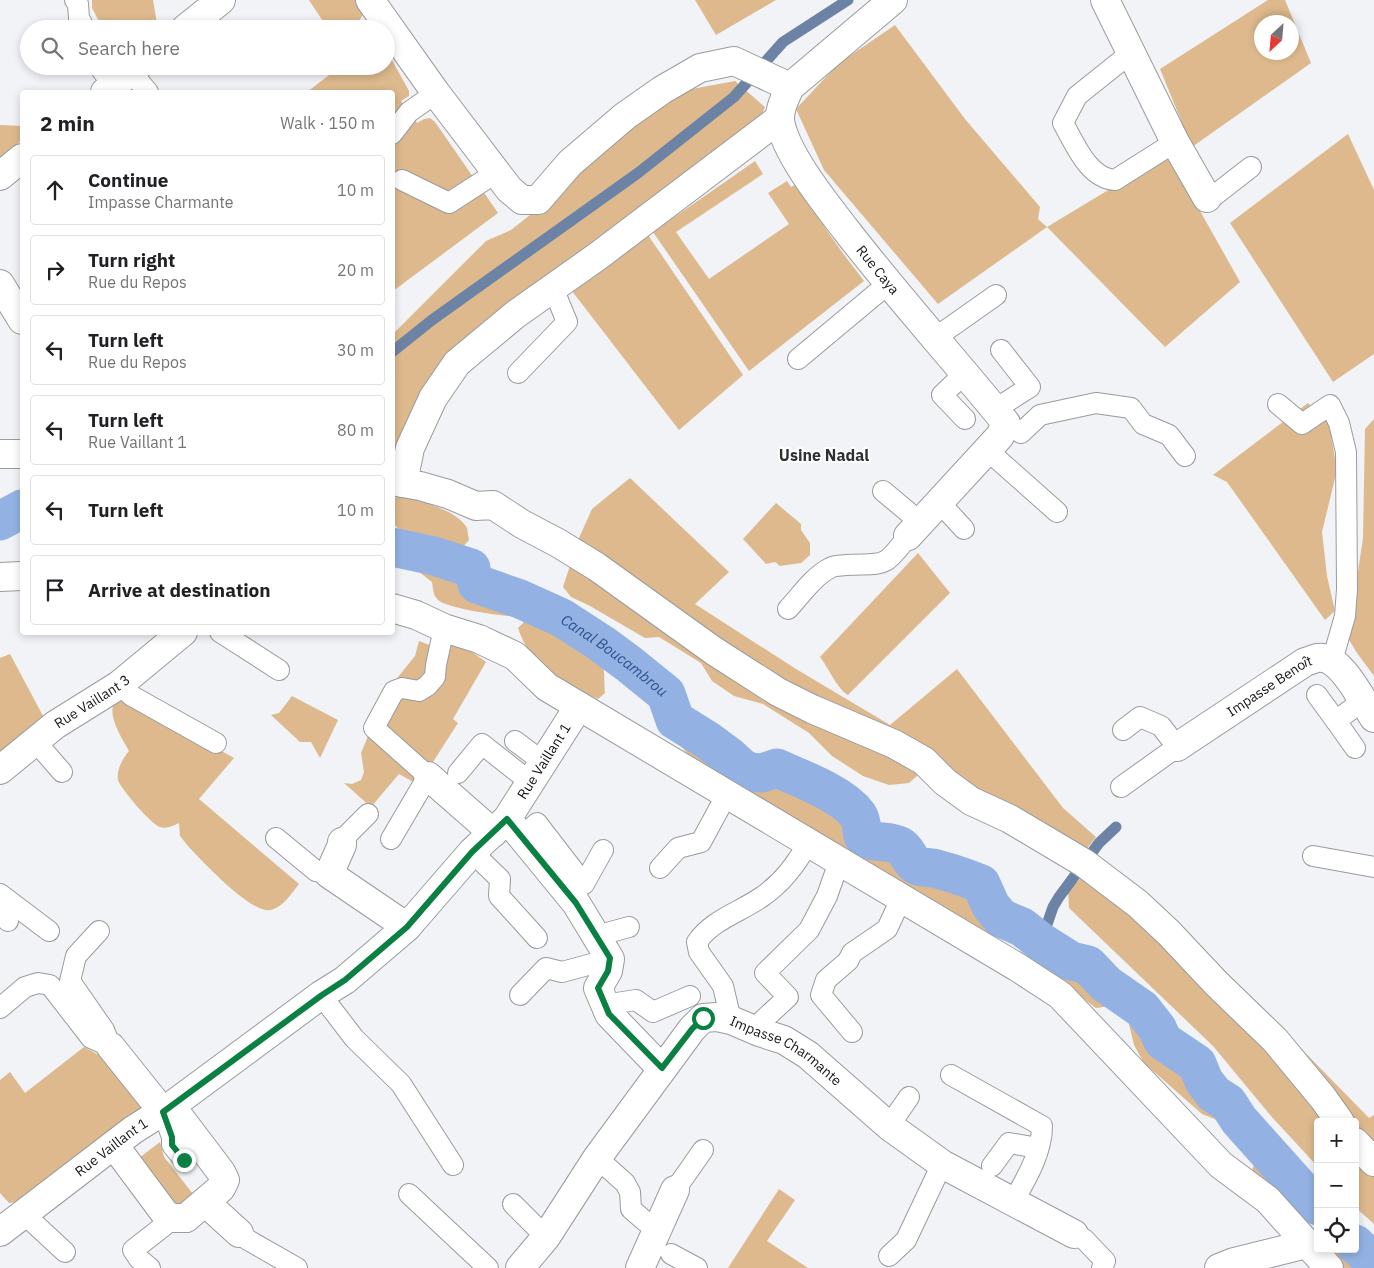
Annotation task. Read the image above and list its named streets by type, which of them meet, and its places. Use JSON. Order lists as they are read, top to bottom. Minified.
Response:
{"streets":{"street":["Rue Caya","Impasse Benoît","Rue Vaillant 3","Rue Vaillant 1","Impasse Charmante"]},"districts":["Usine Nadal"],"water":["Canal Boucambrou"],"north":"bottom left","page":{"search":"Search here","heading":["2 min","Walk · 150 m"],"list":[["Continue","Impasse Charmante","10 m"],["Turn right","Rue du Repos","20 m"],["Turn left","Rue du Repos","30 m"],["Turn left","Rue Vaillant 1","80 m"],["Turn left","10 m"],"Arrive at destination"],"map_buttons":["+","−"]}}
